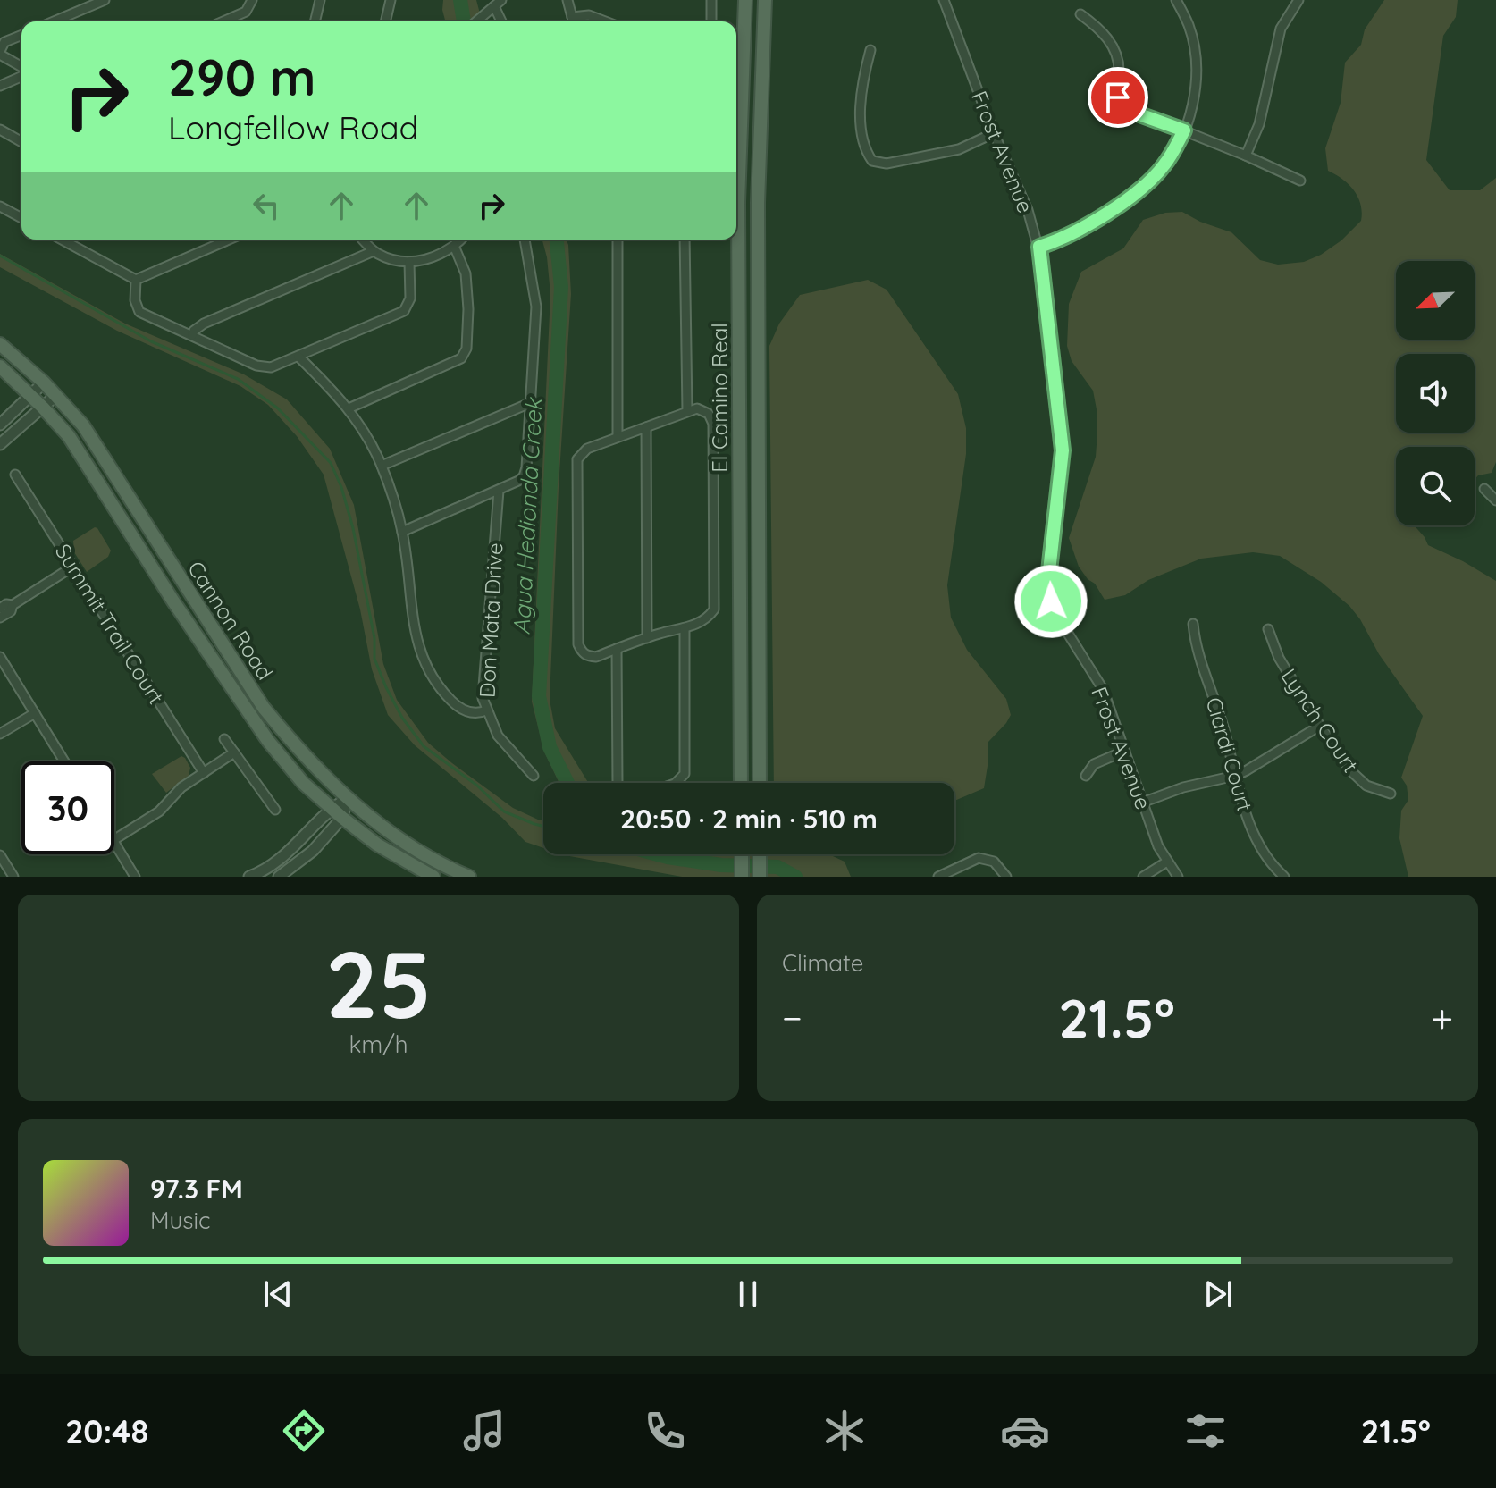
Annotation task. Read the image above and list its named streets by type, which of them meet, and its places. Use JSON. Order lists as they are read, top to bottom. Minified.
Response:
{"streets":{"main road":["El Camino Real","Cannon Road"],"street":["Frost Avenue","Don Mata Drive","Summit Trail Court","Lynch Court","Ciardi Court"]},"water":["Agua Hedionda Creek"],"north":"bottom left","page":{"turn":["290 m","Longfellow Road"],"limit":"30","trip":"20:50 · 2 min · 510 m","tile":[["25","km/h"],"Climate"],"heat":["−","21.5°","+"],"song":["97.3 FM","Music"],"tabs":["20:48","21.5°"]}}
